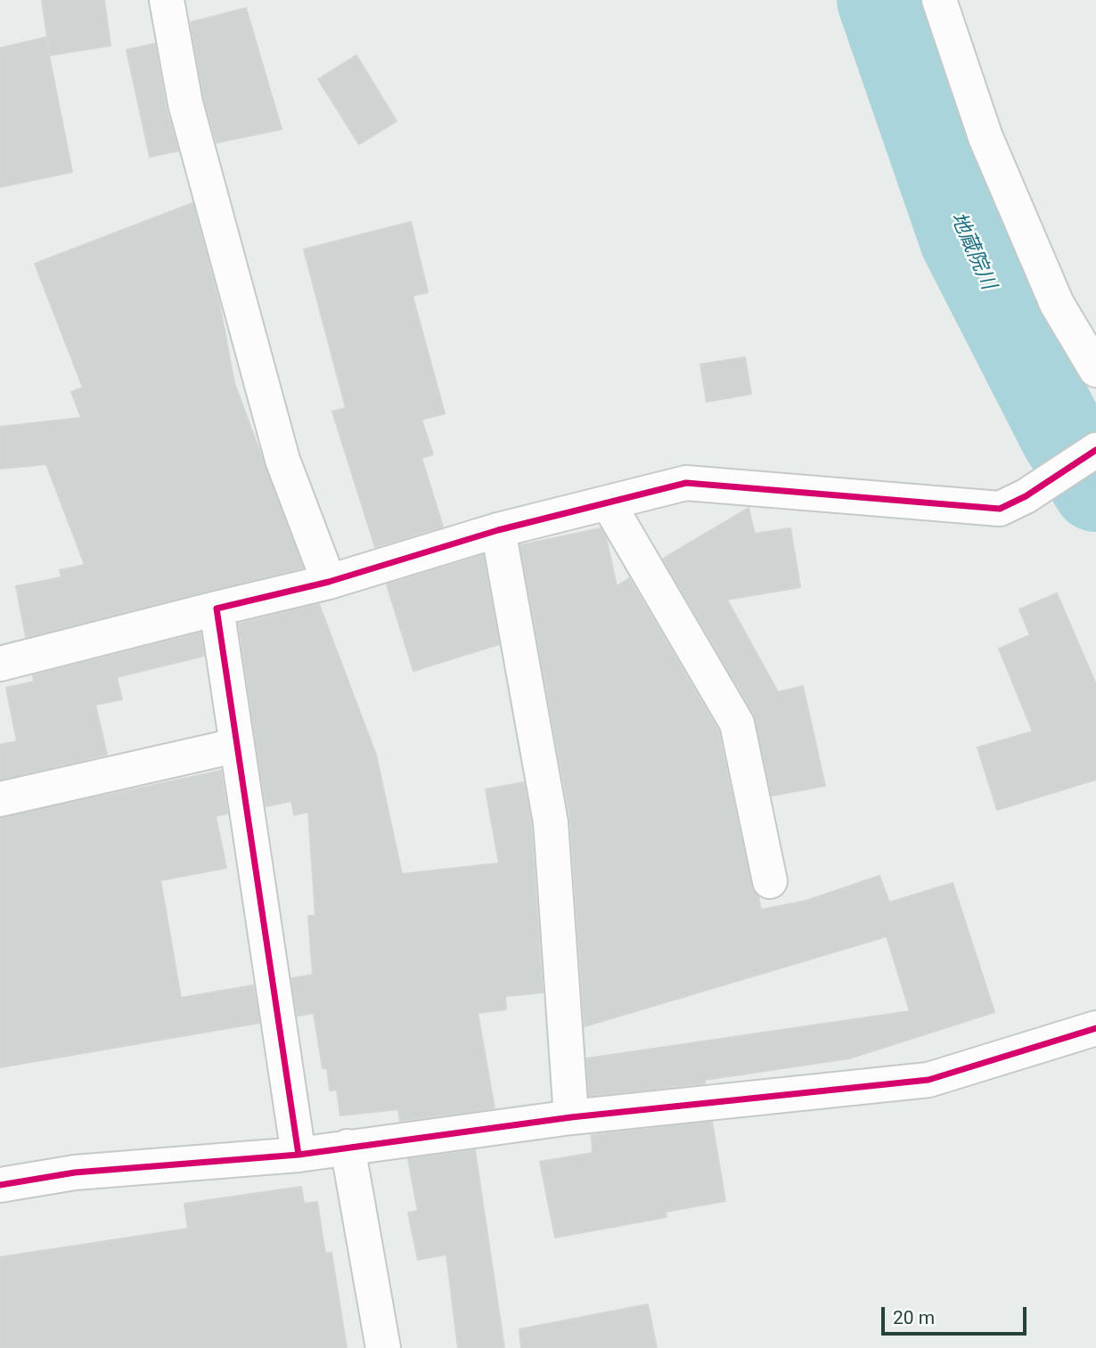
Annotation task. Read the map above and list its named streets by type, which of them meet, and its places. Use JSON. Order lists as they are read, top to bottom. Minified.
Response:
{"water":["地蔵院川"],"scale_bar":"20 m"}
